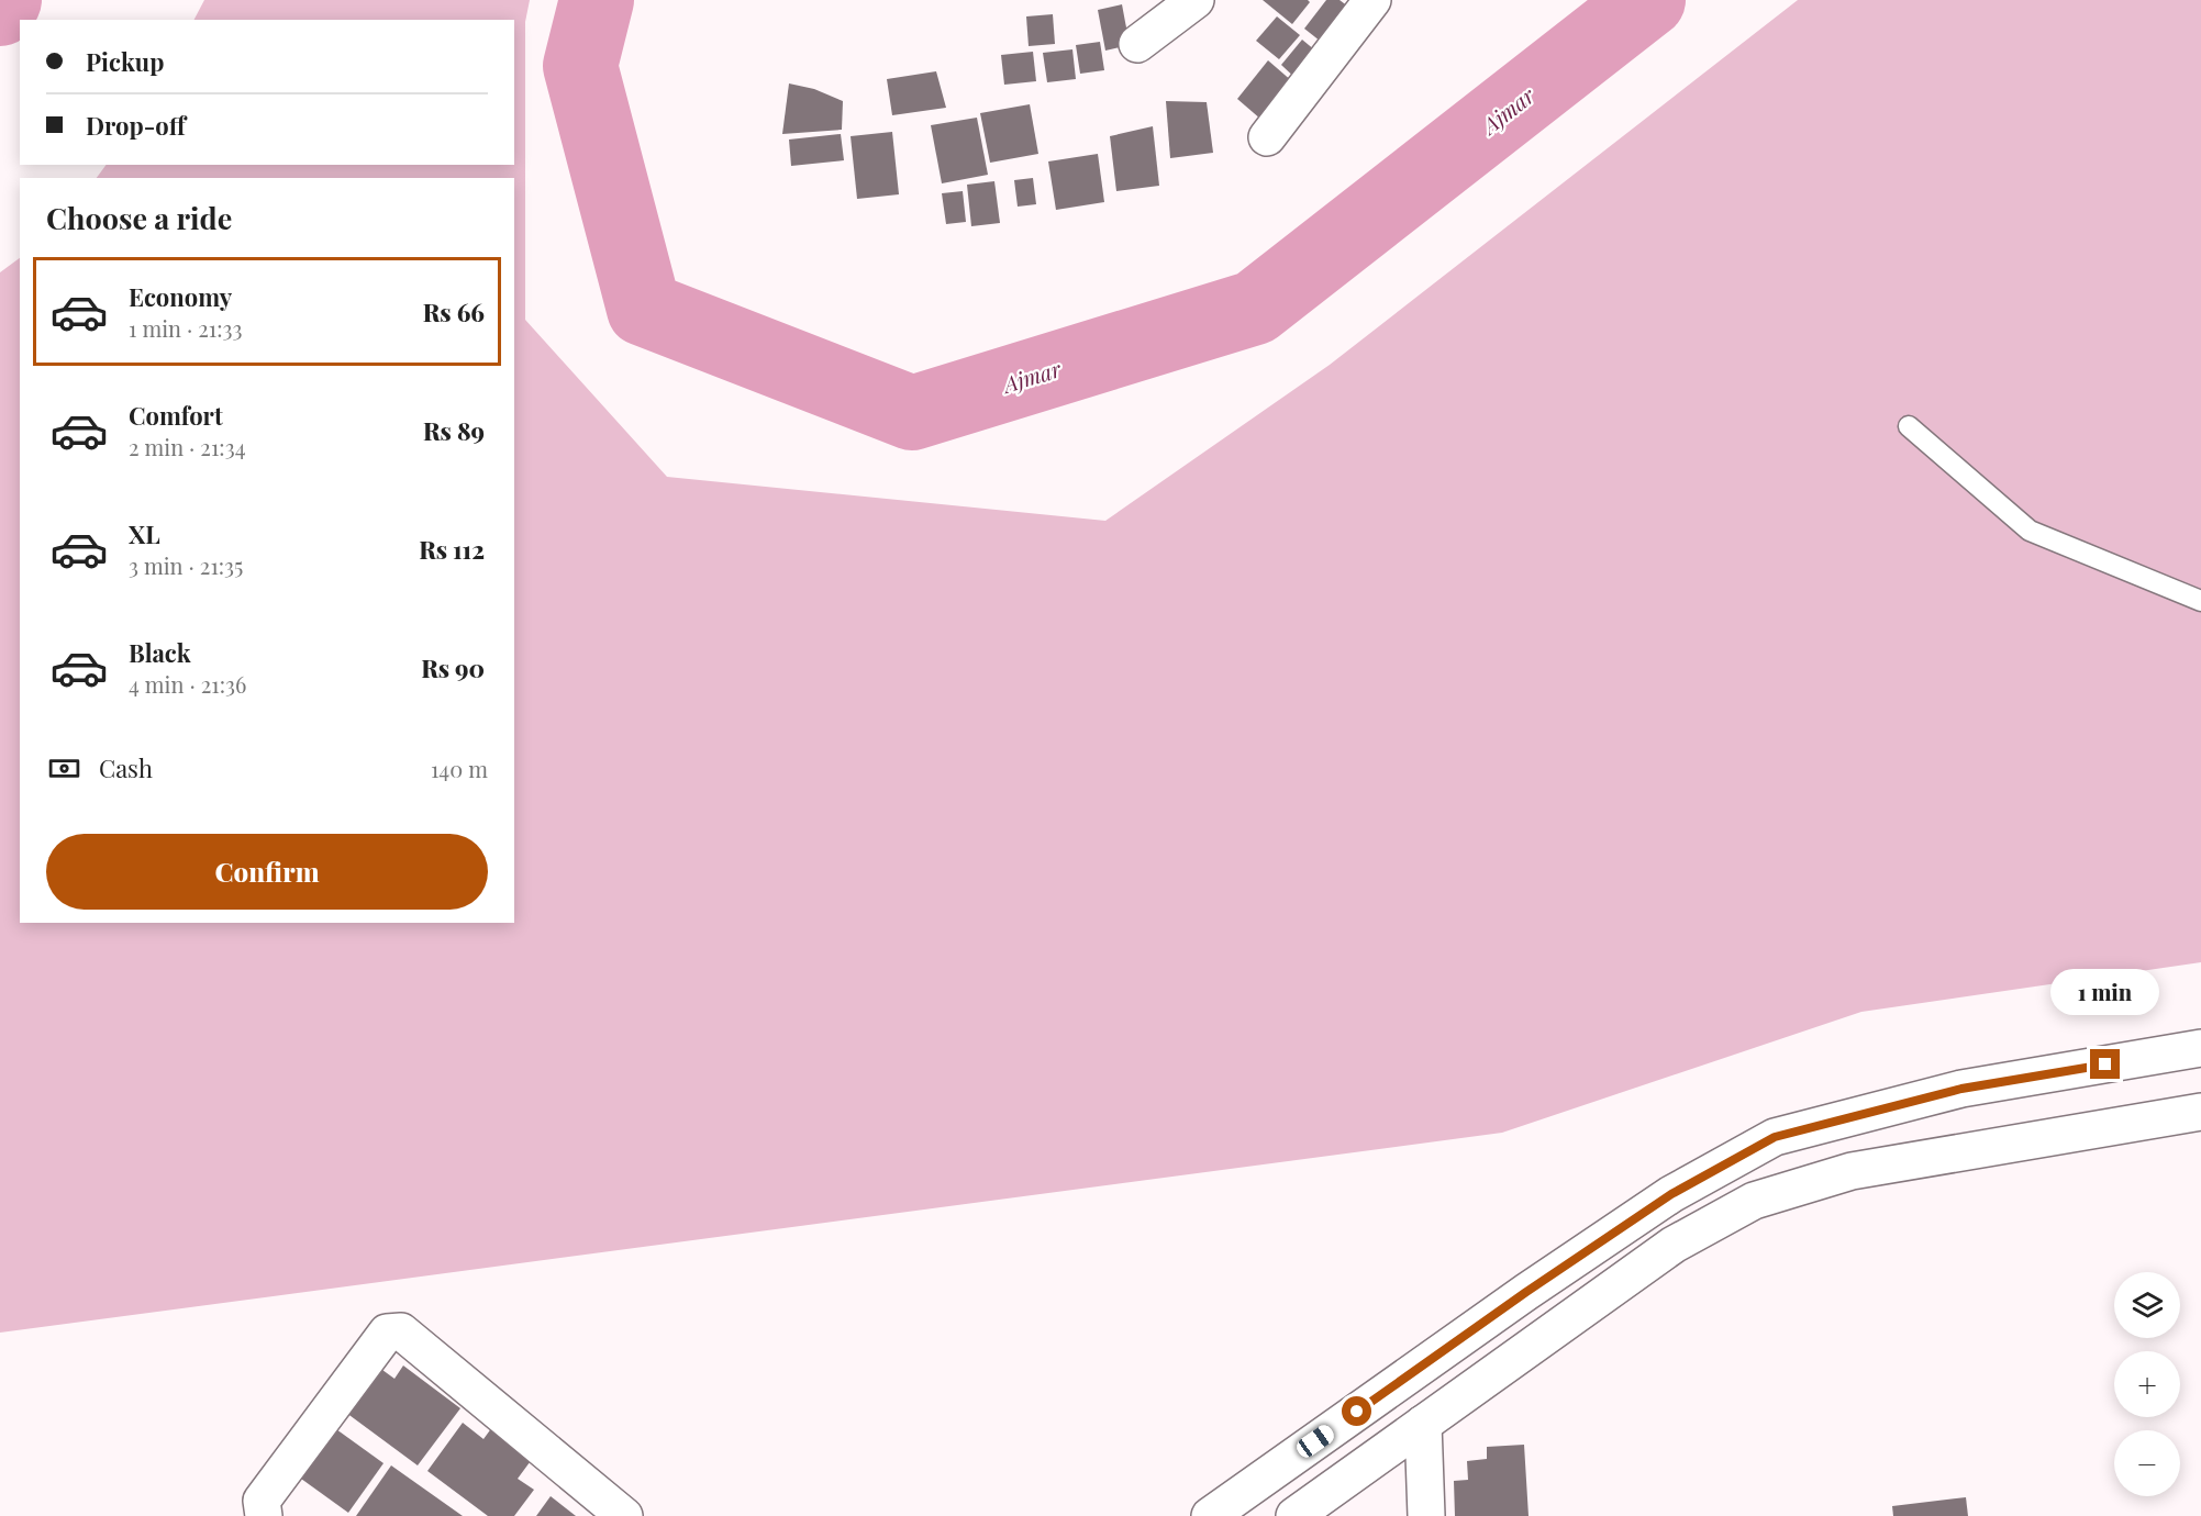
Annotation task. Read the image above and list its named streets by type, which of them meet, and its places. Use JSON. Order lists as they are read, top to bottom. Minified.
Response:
{"water":["Ajmar"],"page":{"banner":["Pickup","Drop-off"],"heading":"Choose a ride","list":[{"name":"Economy","note":"1 min · 21:33","value":"Rs 66"},{"name":"Comfort","note":"2 min · 21:34","value":"Rs 89"},{"name":"XL","note":"3 min · 21:35","value":"Rs 112"},{"name":"Black","note":"4 min · 21:36","value":"Rs 90"}],"pay":["Cash","140 m"],"buttons":"Confirm","bubble":"1 min","map_buttons":["+","−"]}}
